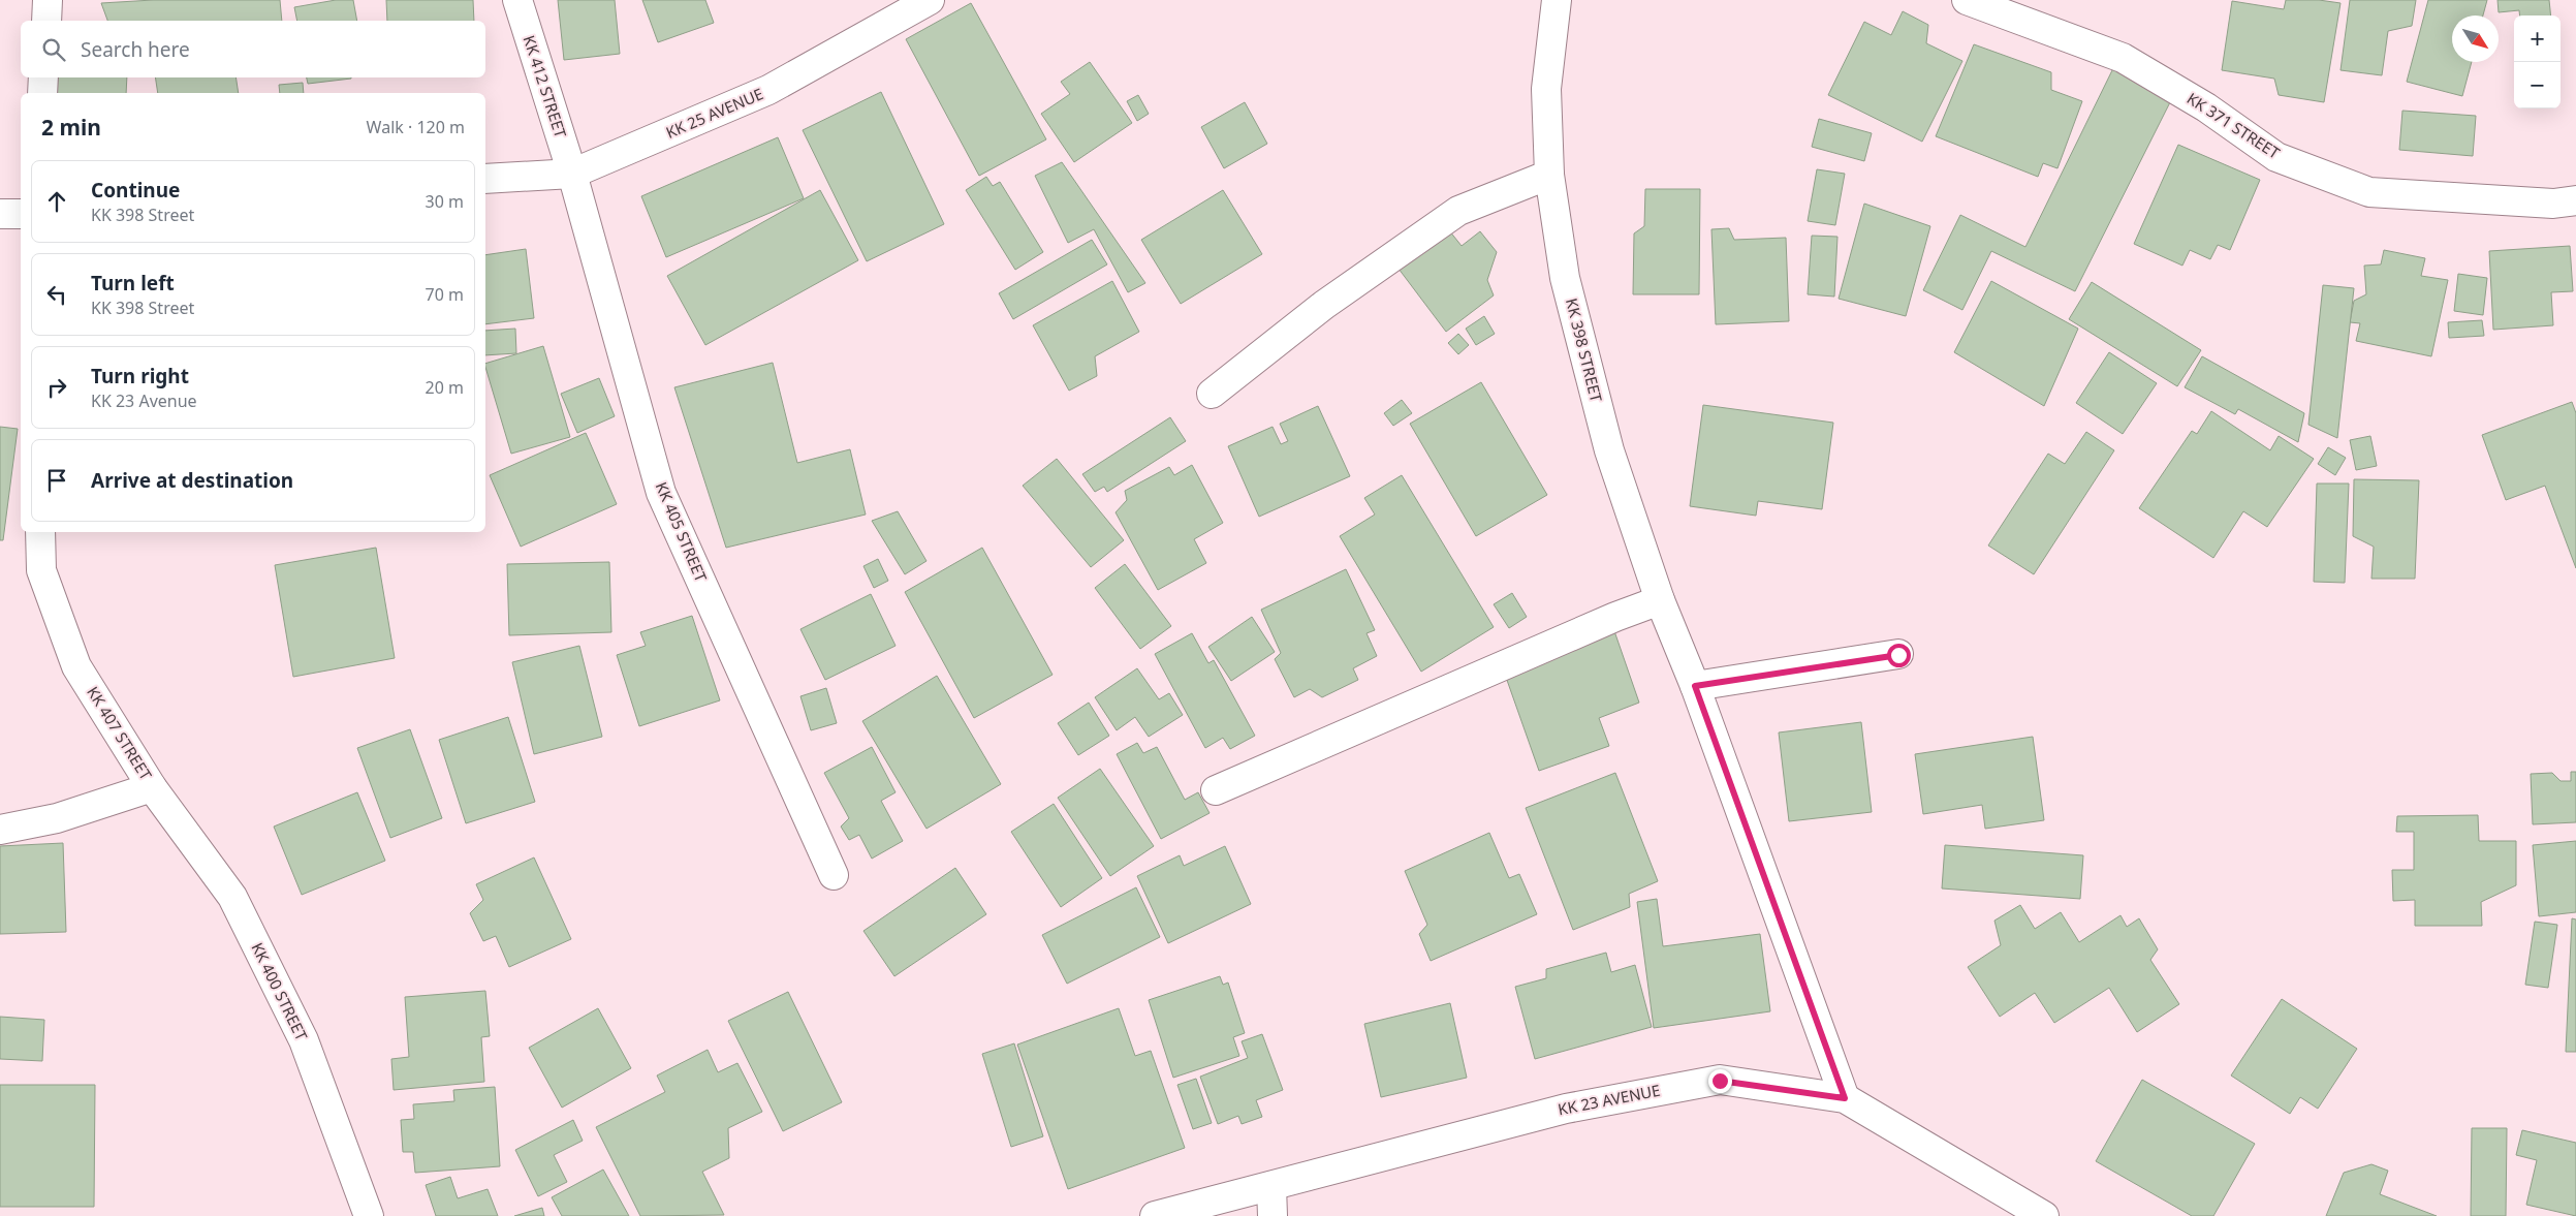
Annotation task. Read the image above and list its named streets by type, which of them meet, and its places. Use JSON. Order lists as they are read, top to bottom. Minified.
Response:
{"streets":{"street":["KK 412 STREET","KK 25 AVENUE","KK 371 STREET","KK 398 STREET","KK 405 STREET","KK 407 STREET","KK 400 STREET","KK 23 AVENUE"]},"crossings":[["KK 412 STREET","KK 25 AVENUE"],["KK 412 STREET","KK 405 STREET"],["KK 25 AVENUE","KK 405 STREET"],["KK 398 STREET","KK 23 AVENUE"],["KK 407 STREET","KK 400 STREET"]],"north":"bottom right","page":{"map_buttons":["+","−"],"search":"Search here","heading":["2 min","Walk · 120 m"],"list":[["Continue","KK 398 Street","30 m"],["Turn left","KK 398 Street","70 m"],["Turn right","KK 23 Avenue","20 m"],"Arrive at destination"]}}
